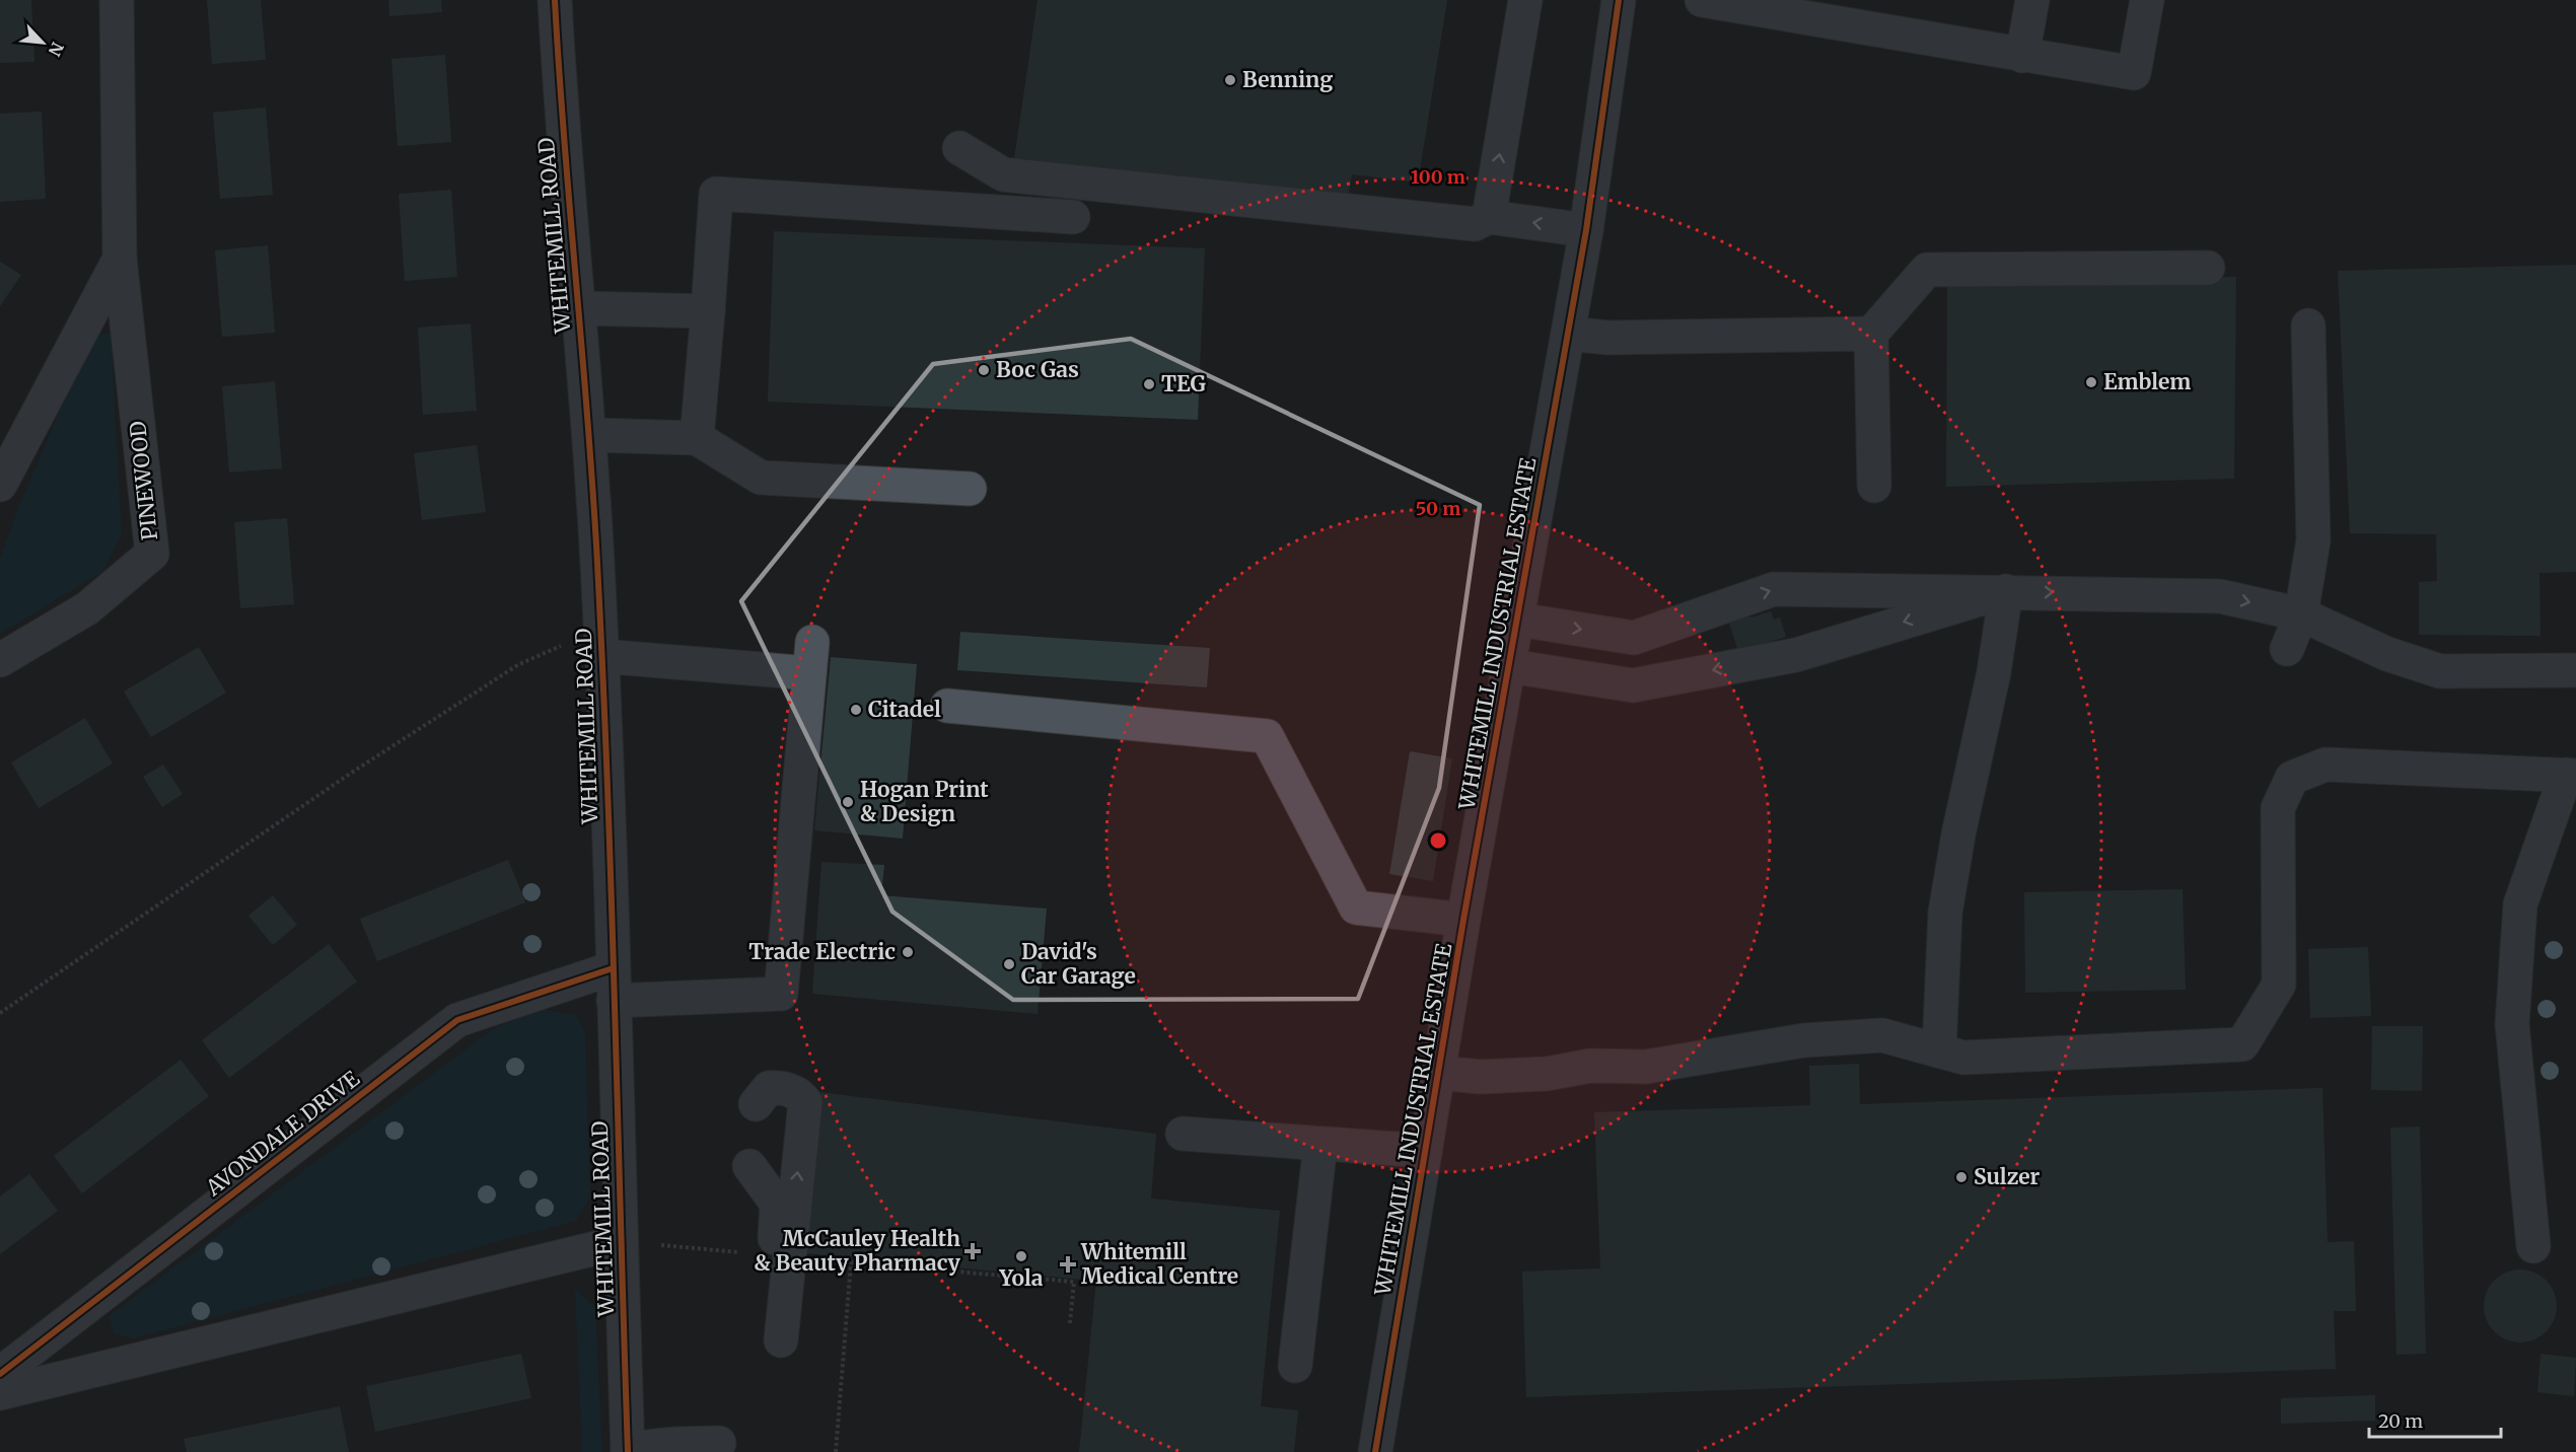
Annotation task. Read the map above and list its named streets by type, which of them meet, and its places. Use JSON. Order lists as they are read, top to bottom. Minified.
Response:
{"streets":{"street":["WHITEMILL ROAD","PINEWOOD","WHITEMILL INDUSTRIAL ESTATE","AVONDALE DRIVE"]},"crossings":[["WHITEMILL ROAD","AVONDALE DRIVE"]],"places":{"other":["Benning","Boc Gas","Emblem","TEG","Citadel","Hogan Print & Design","Trade Electric","David's Car Garage","Sulzer","Yola"],"health":["McCauley Health & Beauty Pharmacy","Whitemill Medical Centre"]},"scale_bar":"20 m","north":"bottom right","rings":["100 m","50 m"]}
